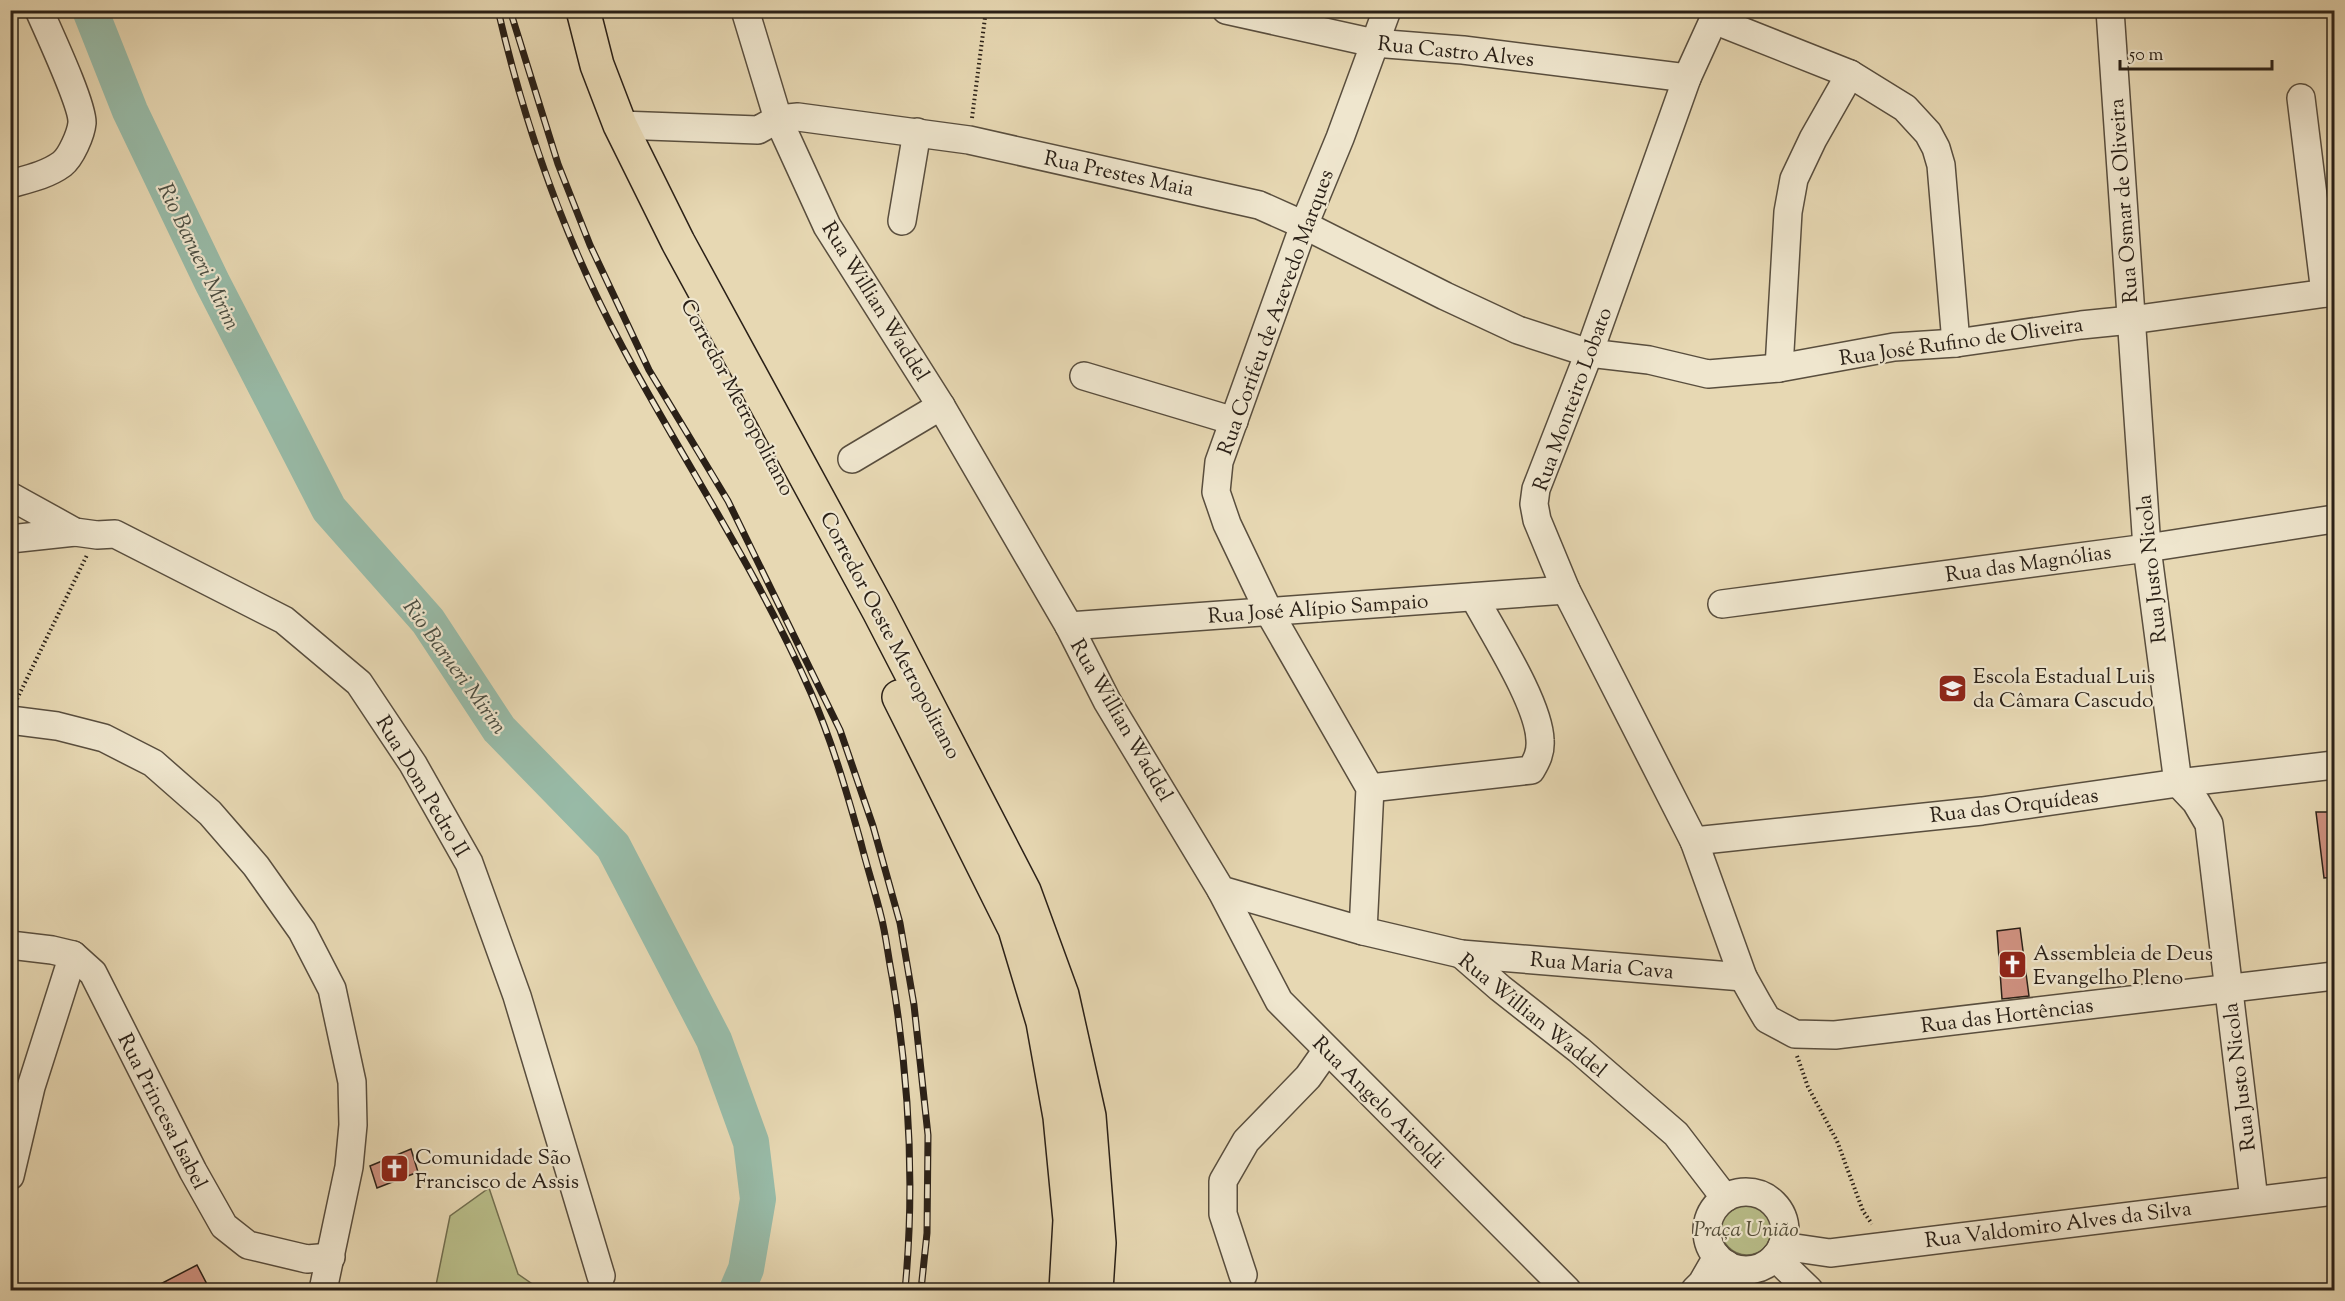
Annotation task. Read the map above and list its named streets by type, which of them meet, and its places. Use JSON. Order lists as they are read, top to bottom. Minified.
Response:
{"streets":{"main road":["Corredor Metropolitano","Corredor Oeste Metropolitano"],"street":["Rua Castro Alves","Rua Prestes Maia","Rua Osmar de Oliveira","Rua Willian Waddel","Rua Corifeu de Azevedo Marques","Rua José Rufino de Oliveira","Rua Monteiro Lobato","Rua das Magnólias","Rua Justo Nicola","Rua José Alípio Sampaio","Rua Dom Pedro II","Rua das Orquídeas","Rua Maria Cava","Rua das Hortências","Rua Angelo Airoldi","Rua Princesa Isabel","Rua Valdomiro Alves da Silva"]},"crossings":[["Rua Castro Alves","Rua Corifeu de Azevedo Marques"],["Rua Castro Alves","Rua Monteiro Lobato"],["Rua Prestes Maia","Rua Willian Waddel"],["Rua Prestes Maia","Rua Corifeu de Azevedo Marques"],["Rua Prestes Maia","Rua José Rufino de Oliveira"],["Rua Prestes Maia","Rua Monteiro Lobato"],["Rua Prestes Maia","Corredor Oeste Metropolitano"],["Rua Osmar de Oliveira","Rua José Rufino de Oliveira"],["Rua Osmar de Oliveira","Rua Justo Nicola"],["Rua Willian Waddel","Rua José Alípio Sampaio"],["Rua Willian Waddel","Rua Maria Cava"],["Rua Willian Waddel","Rua Angelo Airoldi"],["Rua Willian Waddel","Rua Valdomiro Alves da Silva"],["Rua Corifeu de Azevedo Marques","Rua José Alípio Sampaio"],["Rua José Rufino de Oliveira","Rua Monteiro Lobato"],["Rua José Rufino de Oliveira","Rua Justo Nicola"],["Rua Monteiro Lobato","Rua José Alípio Sampaio"],["Rua Monteiro Lobato","Rua das Orquídeas"],["Rua Monteiro Lobato","Rua Maria Cava"],["Rua Monteiro Lobato","Rua das Hortências"],["Rua das Magnólias","Rua Justo Nicola"],["Rua Justo Nicola","Rua das Orquídeas"],["Rua Justo Nicola","Rua das Hortências"],["Rua Justo Nicola","Rua Valdomiro Alves da Silva"],["Rua Maria Cava","Rua das Hortências"]],"water":["Rio Barueri Mirim"],"parks":["Praça União"],"places":{"school or university":["Escola Estadual Luis da Câmara Cascudo"],"church":["Assembleia de Deus Evangelho Pleno","Comunidade São Francisco de Assis"]},"scale_bar":"50 m"}
